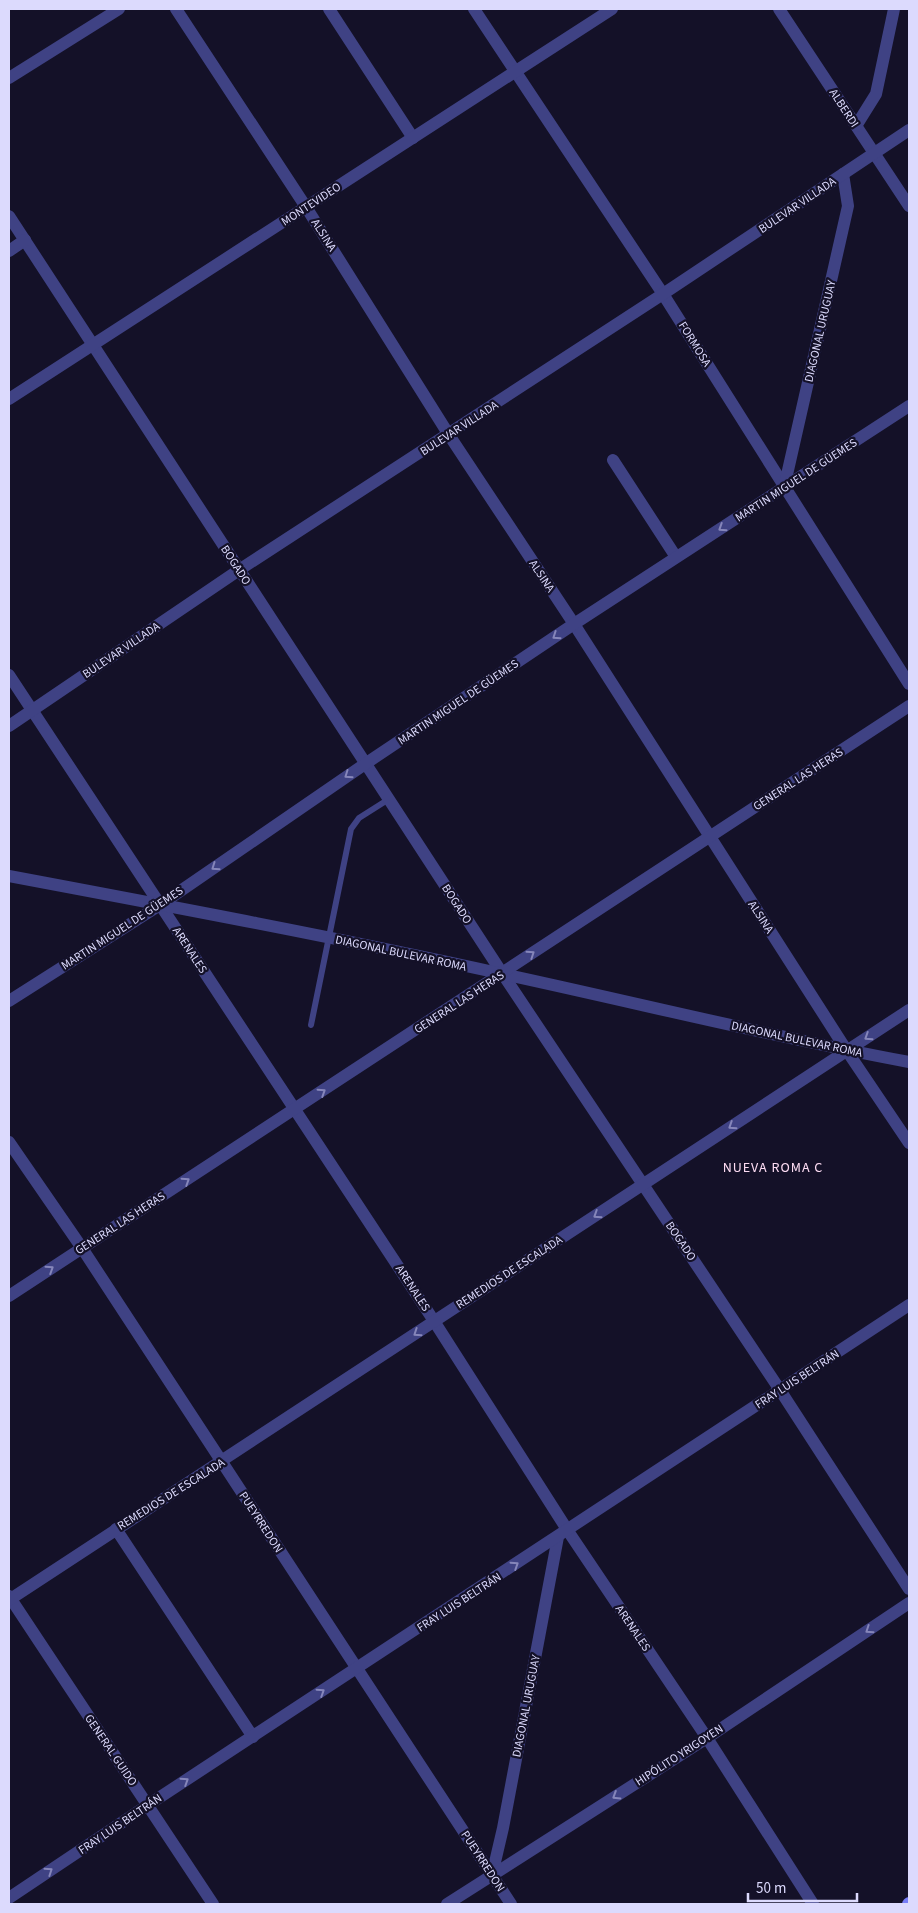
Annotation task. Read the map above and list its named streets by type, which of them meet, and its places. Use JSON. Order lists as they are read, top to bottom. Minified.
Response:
{"streets":{"street":["ALBERDI","MONTEVIDEO","BULEVAR VILLADA","ALSINA","DIAGONAL URUGUAY","FORMOSA","MARTIN MIGUEL DE GÜEMES","BOGADO","GENERAL LAS HERAS","ARENALES","DIAGONAL BULEVAR ROMA","REMEDIOS DE ESCALADA","FRAY LUIS BELTRÁN","PUEYRREDON","GENERAL GUIDO","HIPÓLITO YRIGOYEN"]},"crossings":[["ALBERDI","BULEVAR VILLADA"],["MONTEVIDEO","ALSINA"],["MONTEVIDEO","FORMOSA"],["MONTEVIDEO","BOGADO"],["BULEVAR VILLADA","ALSINA"],["BULEVAR VILLADA","DIAGONAL URUGUAY"],["BULEVAR VILLADA","FORMOSA"],["BULEVAR VILLADA","BOGADO"],["BULEVAR VILLADA","ARENALES"],["ALSINA","MARTIN MIGUEL DE GÜEMES"],["ALSINA","GENERAL LAS HERAS"],["ALSINA","DIAGONAL BULEVAR ROMA"],["ALSINA","REMEDIOS DE ESCALADA"],["DIAGONAL URUGUAY","FORMOSA"],["DIAGONAL URUGUAY","MARTIN MIGUEL DE GÜEMES"],["DIAGONAL URUGUAY","ARENALES"],["DIAGONAL URUGUAY","FRAY LUIS BELTRÁN"],["DIAGONAL URUGUAY","PUEYRREDON"],["DIAGONAL URUGUAY","HIPÓLITO YRIGOYEN"],["FORMOSA","MARTIN MIGUEL DE GÜEMES"],["MARTIN MIGUEL DE GÜEMES","BOGADO"],["MARTIN MIGUEL DE GÜEMES","ARENALES"],["MARTIN MIGUEL DE GÜEMES","DIAGONAL BULEVAR ROMA"],["BOGADO","GENERAL LAS HERAS"],["BOGADO","DIAGONAL BULEVAR ROMA"],["BOGADO","REMEDIOS DE ESCALADA"],["BOGADO","FRAY LUIS BELTRÁN"],["GENERAL LAS HERAS","ARENALES"],["GENERAL LAS HERAS","DIAGONAL BULEVAR ROMA"],["GENERAL LAS HERAS","PUEYRREDON"],["ARENALES","DIAGONAL BULEVAR ROMA"],["ARENALES","REMEDIOS DE ESCALADA"],["ARENALES","FRAY LUIS BELTRÁN"],["ARENALES","HIPÓLITO YRIGOYEN"],["DIAGONAL BULEVAR ROMA","REMEDIOS DE ESCALADA"],["REMEDIOS DE ESCALADA","PUEYRREDON"],["REMEDIOS DE ESCALADA","GENERAL GUIDO"],["FRAY LUIS BELTRÁN","PUEYRREDON"],["FRAY LUIS BELTRÁN","GENERAL GUIDO"],["PUEYRREDON","HIPÓLITO YRIGOYEN"]],"one_way":["MARTIN MIGUEL DE GÜEMES","GENERAL LAS HERAS","REMEDIOS DE ESCALADA","FRAY LUIS BELTRÁN","HIPÓLITO YRIGOYEN"],"districts":["NUEVA ROMA C"],"scale_bar":"50 m"}
